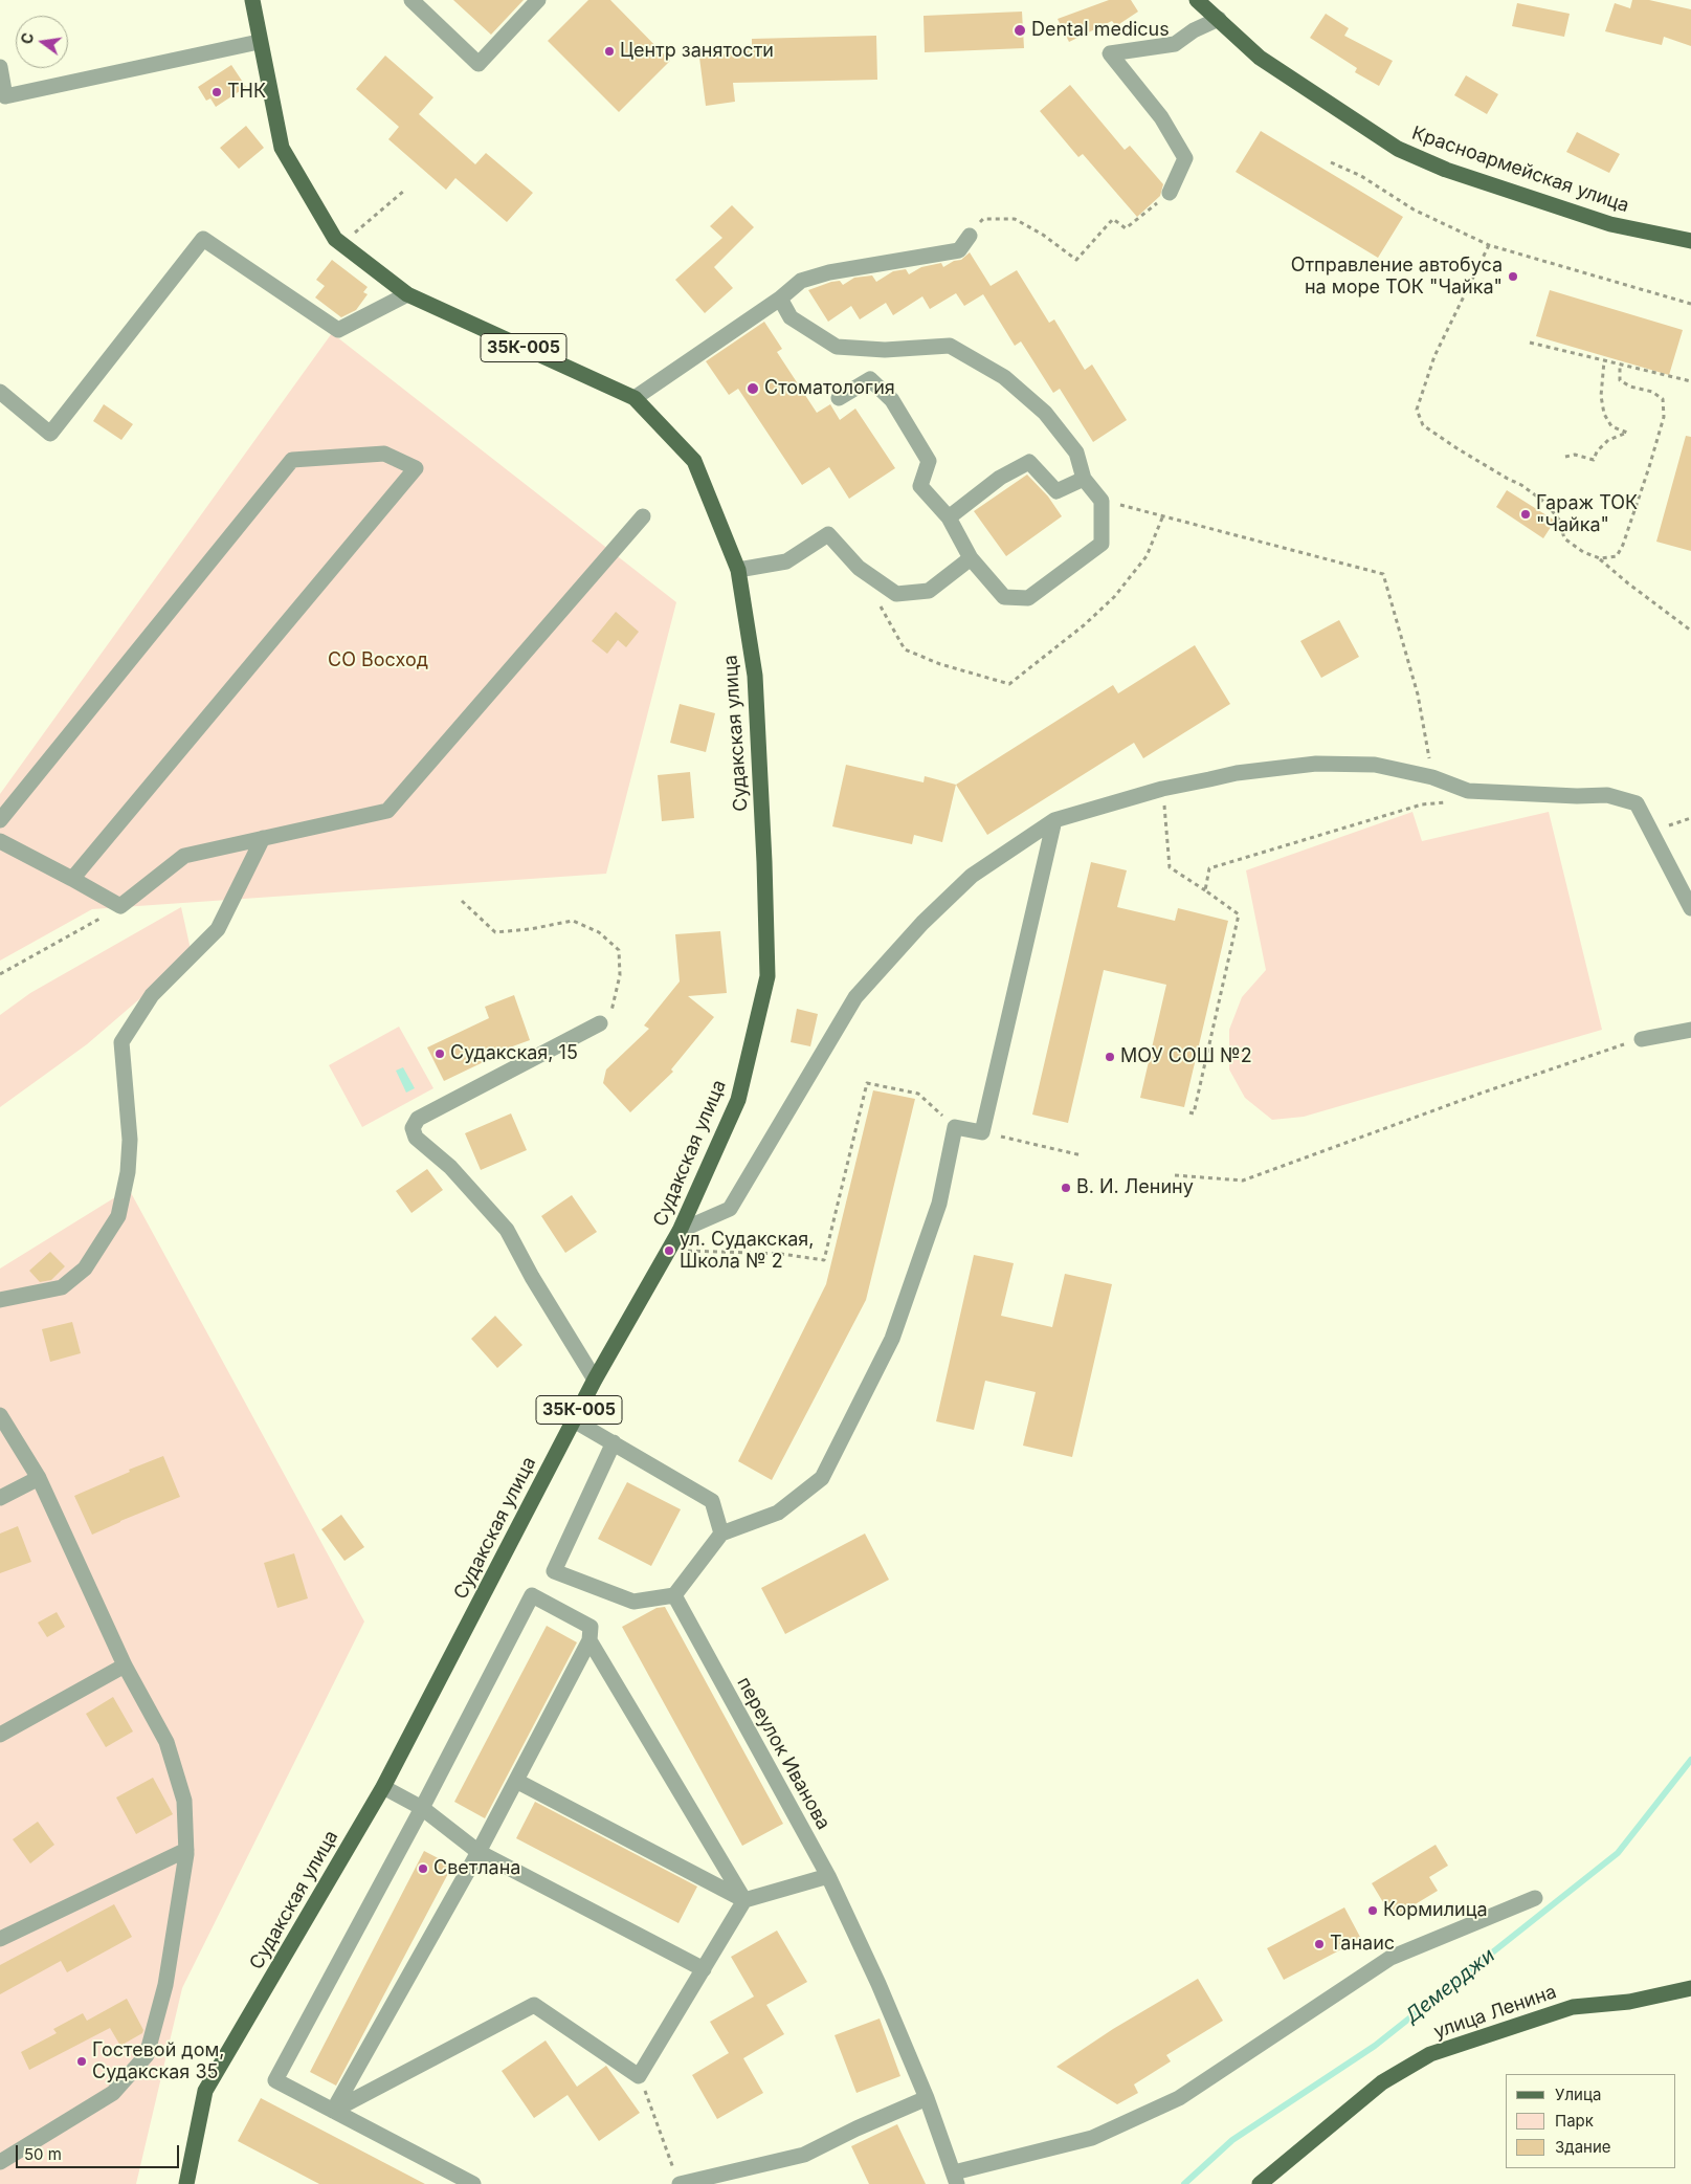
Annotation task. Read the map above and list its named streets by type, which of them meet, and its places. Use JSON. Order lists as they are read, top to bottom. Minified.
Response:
{"streets":{"main road":["Красноармейская улица","35К-005","Судакская улица","улица Ленина"],"street":["переулок Иванова"]},"water":["Демерджи"],"parks":["СО Восход"],"places":["Dental medicus","Центр занятости","ТНК","Отправление автобуса на море ТОК \"Чайка\"","Стоматология","Гараж ТОК \"Чайка\"","Судакская, 15","МОУ СОШ №2","В. И. Ленину","ул. Судакская, Школа № 2","Светлана","Кормилица","Танаис","Гостевой дом, Судакская 35"],"legend":["Улица","Парк","Здание"],"scale_bar":"50 m","north":"left"}
